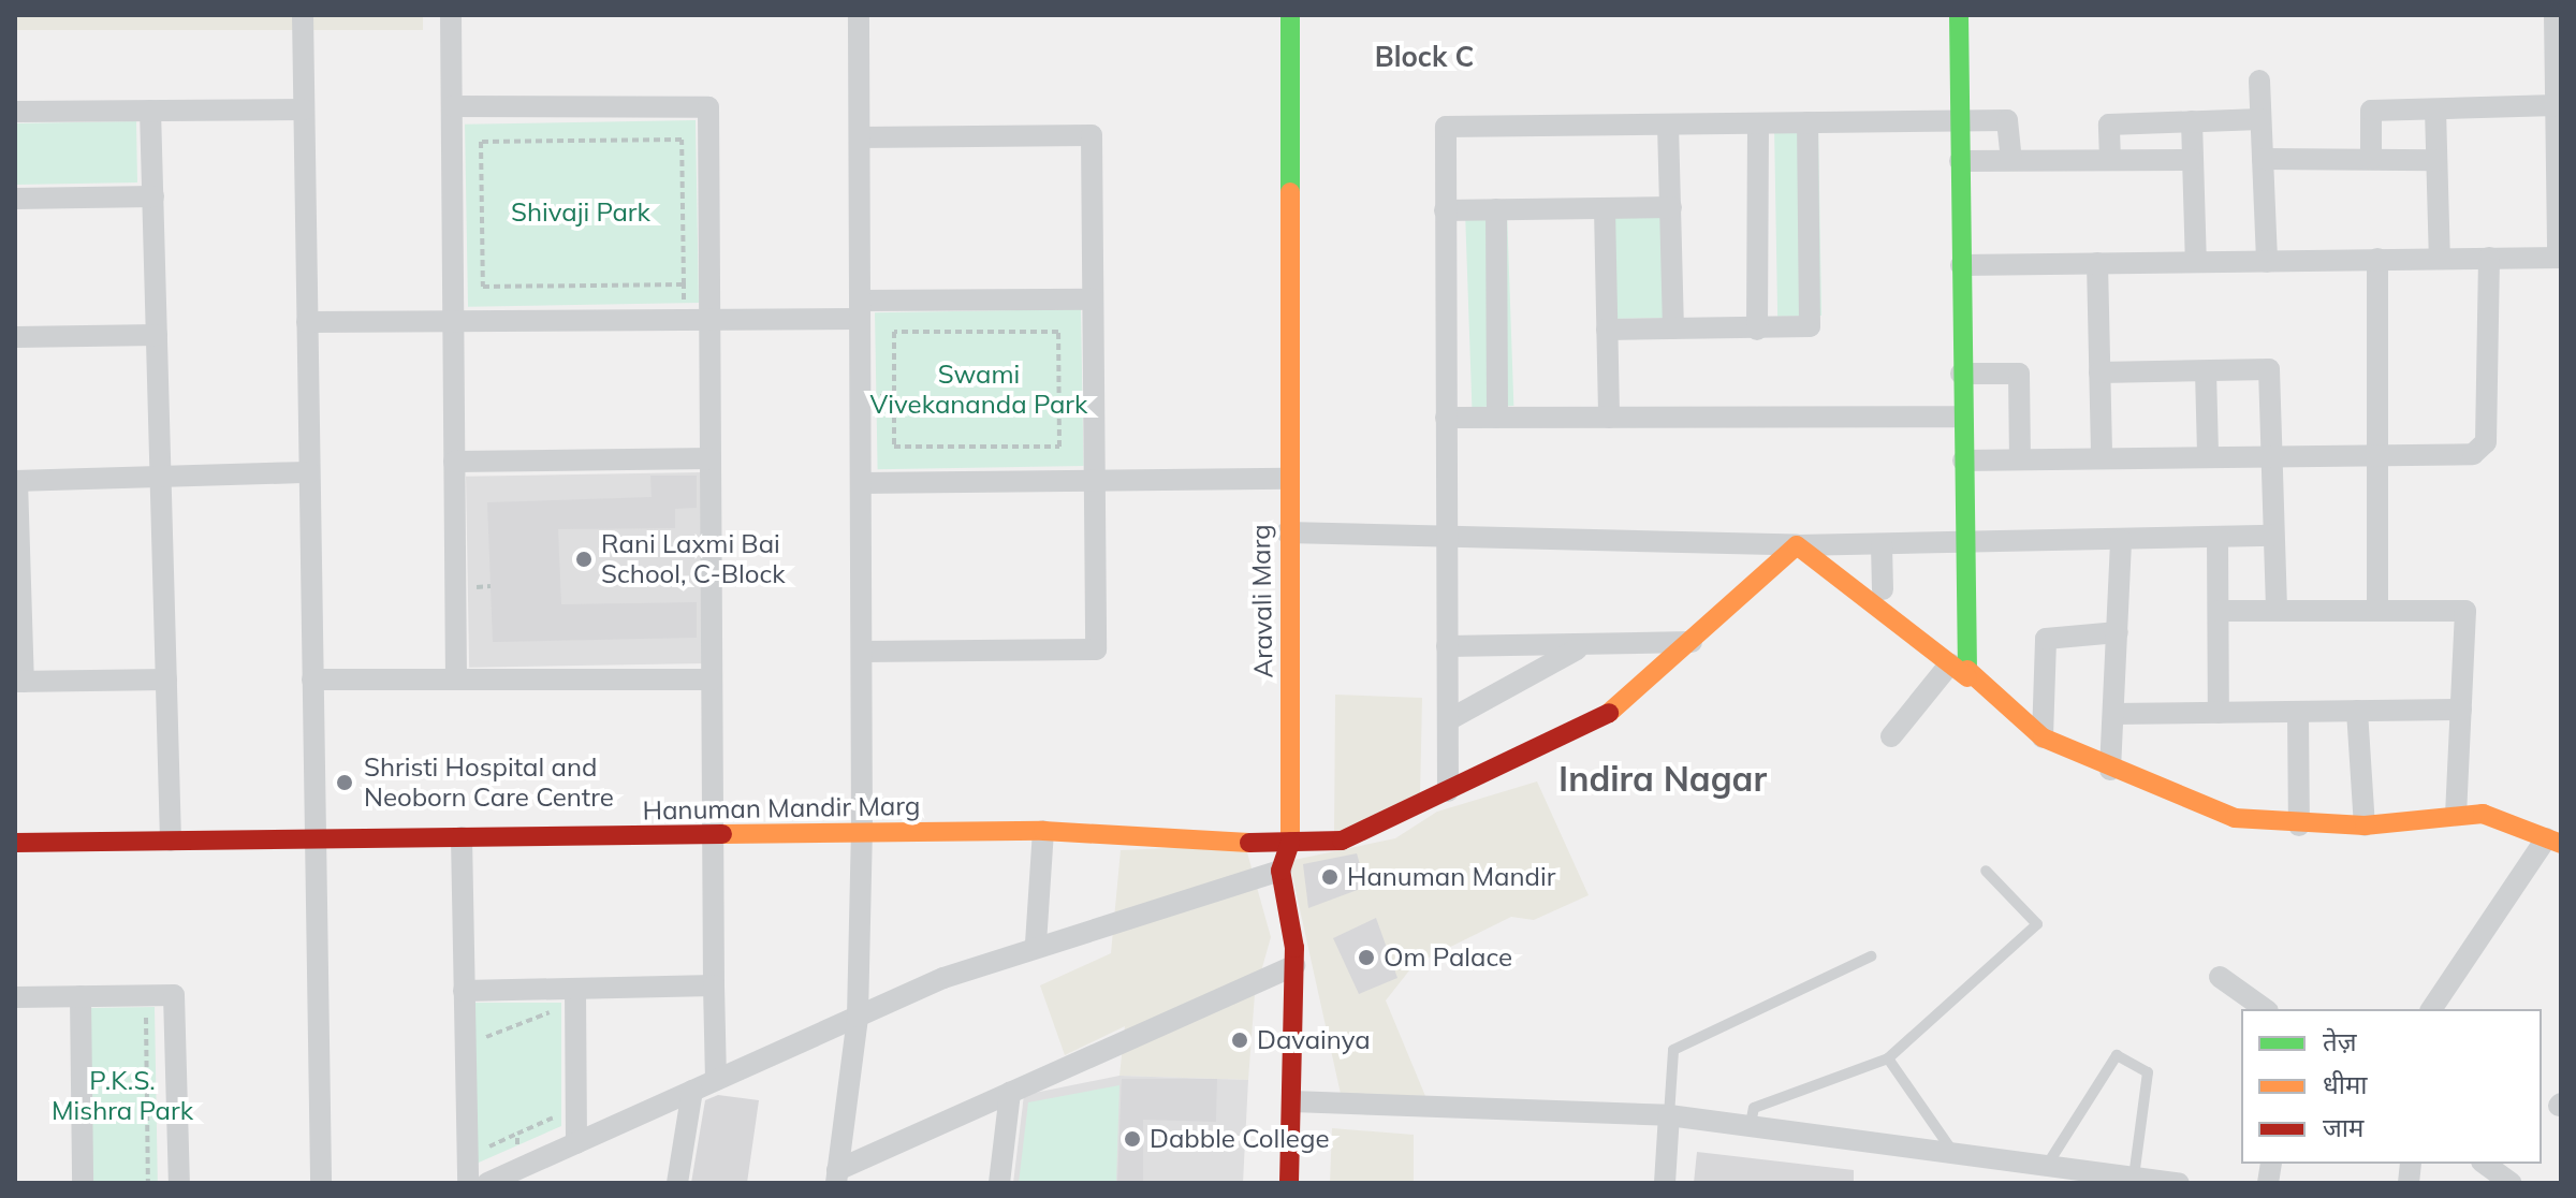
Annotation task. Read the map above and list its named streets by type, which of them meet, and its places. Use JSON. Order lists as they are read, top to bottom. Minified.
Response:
{"streets":{"street":["Aravali Marg","Hanuman Mandir Marg"]},"crossings":[["Aravali Marg","Hanuman Mandir Marg"]],"districts":["Block C","Indira Nagar"],"parks":["Shivaji Park","Swami Vivekananda Park","P.K.S. Mishra Park"],"places":["Rani Laxmi Bai School, C-Block","Shristi Hospital and Neoborn Care Centre","Hanuman Mandir","Om Palace","Davainya","Dabble College"],"legend":["तेज़","धीमा","जाम"]}
